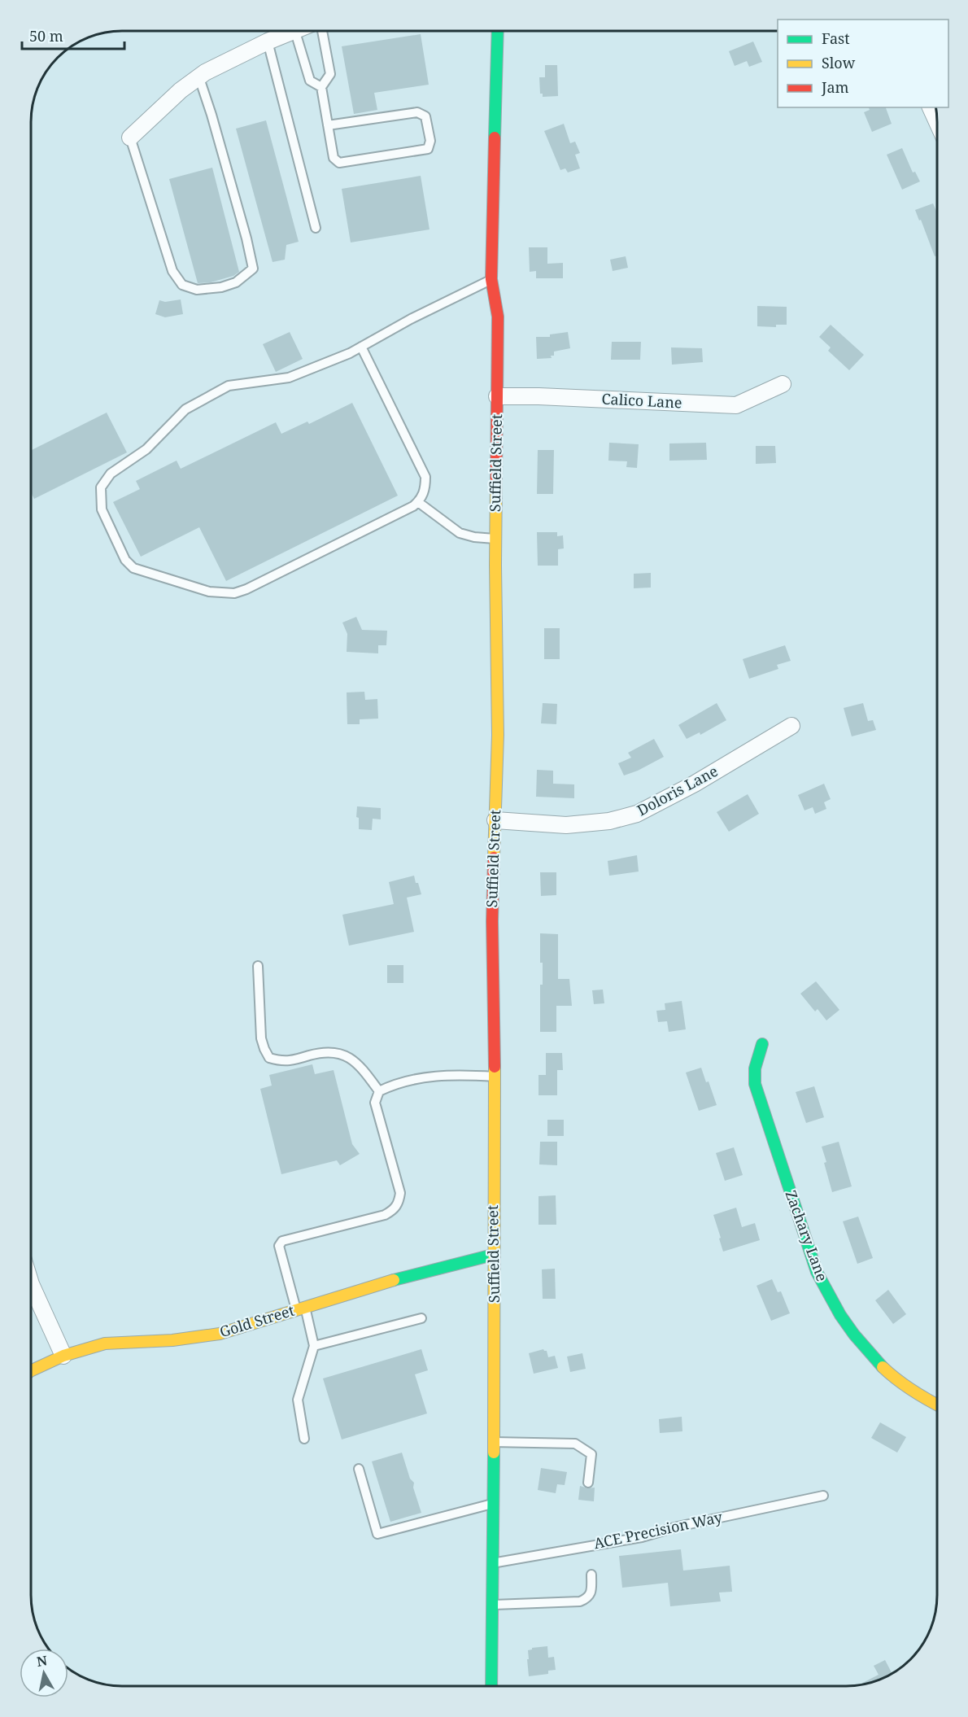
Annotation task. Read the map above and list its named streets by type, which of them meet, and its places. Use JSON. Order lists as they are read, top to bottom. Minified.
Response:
{"streets":{"main road":["Suffield Street","Zachary Lane","Gold Street"],"street":["Calico Lane","Doloris Lane"],"lane":["ACE Precision Way"]},"crossings":[["Calico Lane","Suffield Street"],["Suffield Street","Doloris Lane"],["Suffield Street","Gold Street"],["Suffield Street","ACE Precision Way"]],"legend":["Fast","Slow","Jam"],"scale_bar":"50 m","north":"top"}
